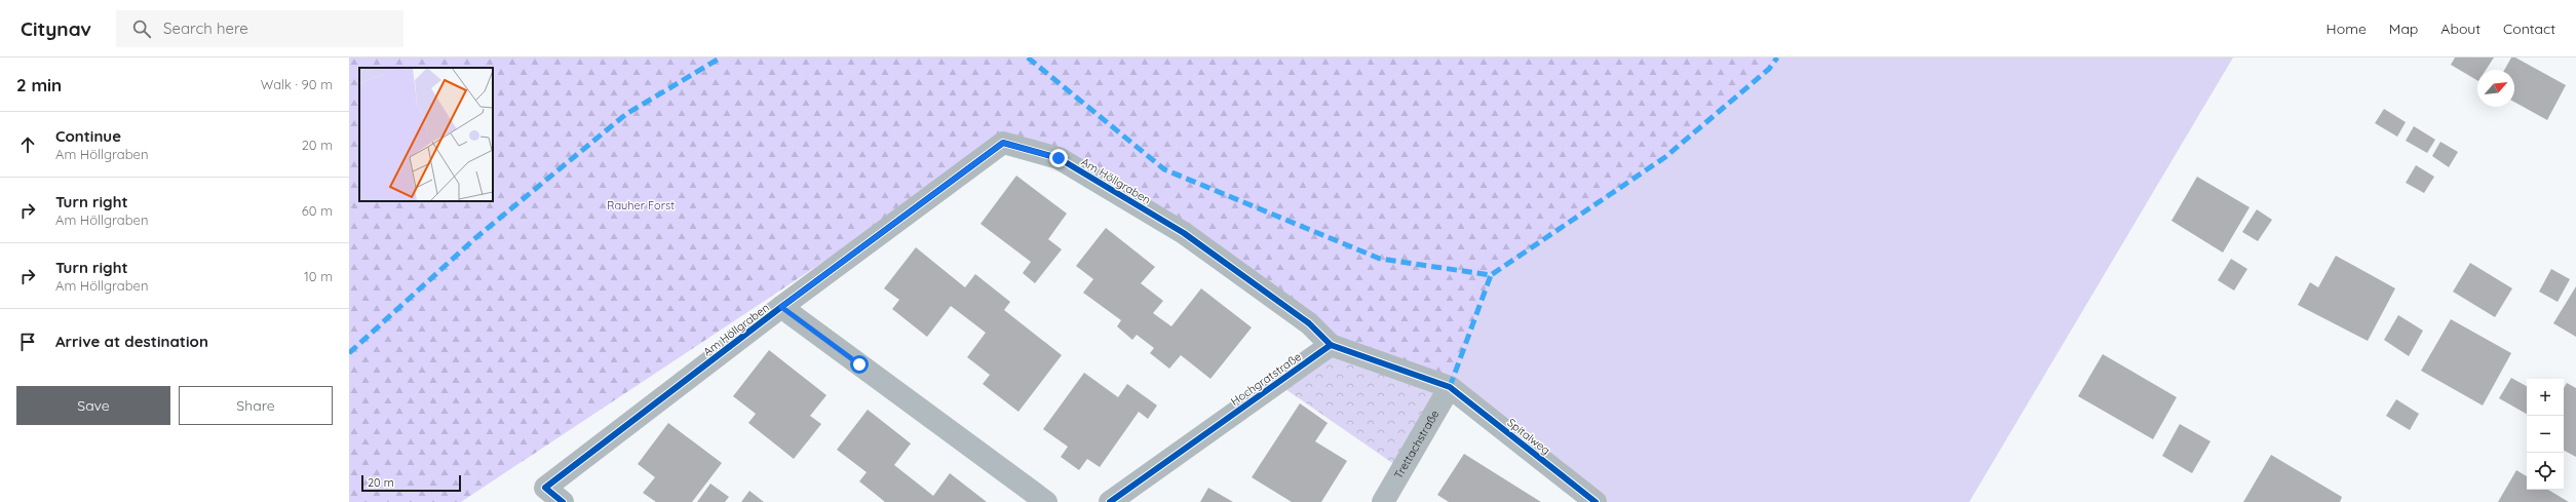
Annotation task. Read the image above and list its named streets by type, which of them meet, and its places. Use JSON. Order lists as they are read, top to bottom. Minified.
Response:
{"streets":{"street":["Am Höllgraben","Hochgratstraße","Spitalweg","Trettachstraße"]},"crossings":[["Am Höllgraben","Hochgratstraße"],["Spitalweg","Trettachstraße"]],"parks":["Rauher Forst"],"scale_bar":"20 m","north":"top right","page":{"header":"Citynav","search":"Search here","nav":["Home","Map","About","Contact"],"heading":["2 min","Walk · 90 m"],"list":[["Continue","Am Höllgraben","20 m"],["Turn right","Am Höllgraben","60 m"],["Turn right","Am Höllgraben","10 m"],"Arrive at destination"],"buttons":["Save","Share"],"map_buttons":["+","−"],"scale":"20 m"}}
